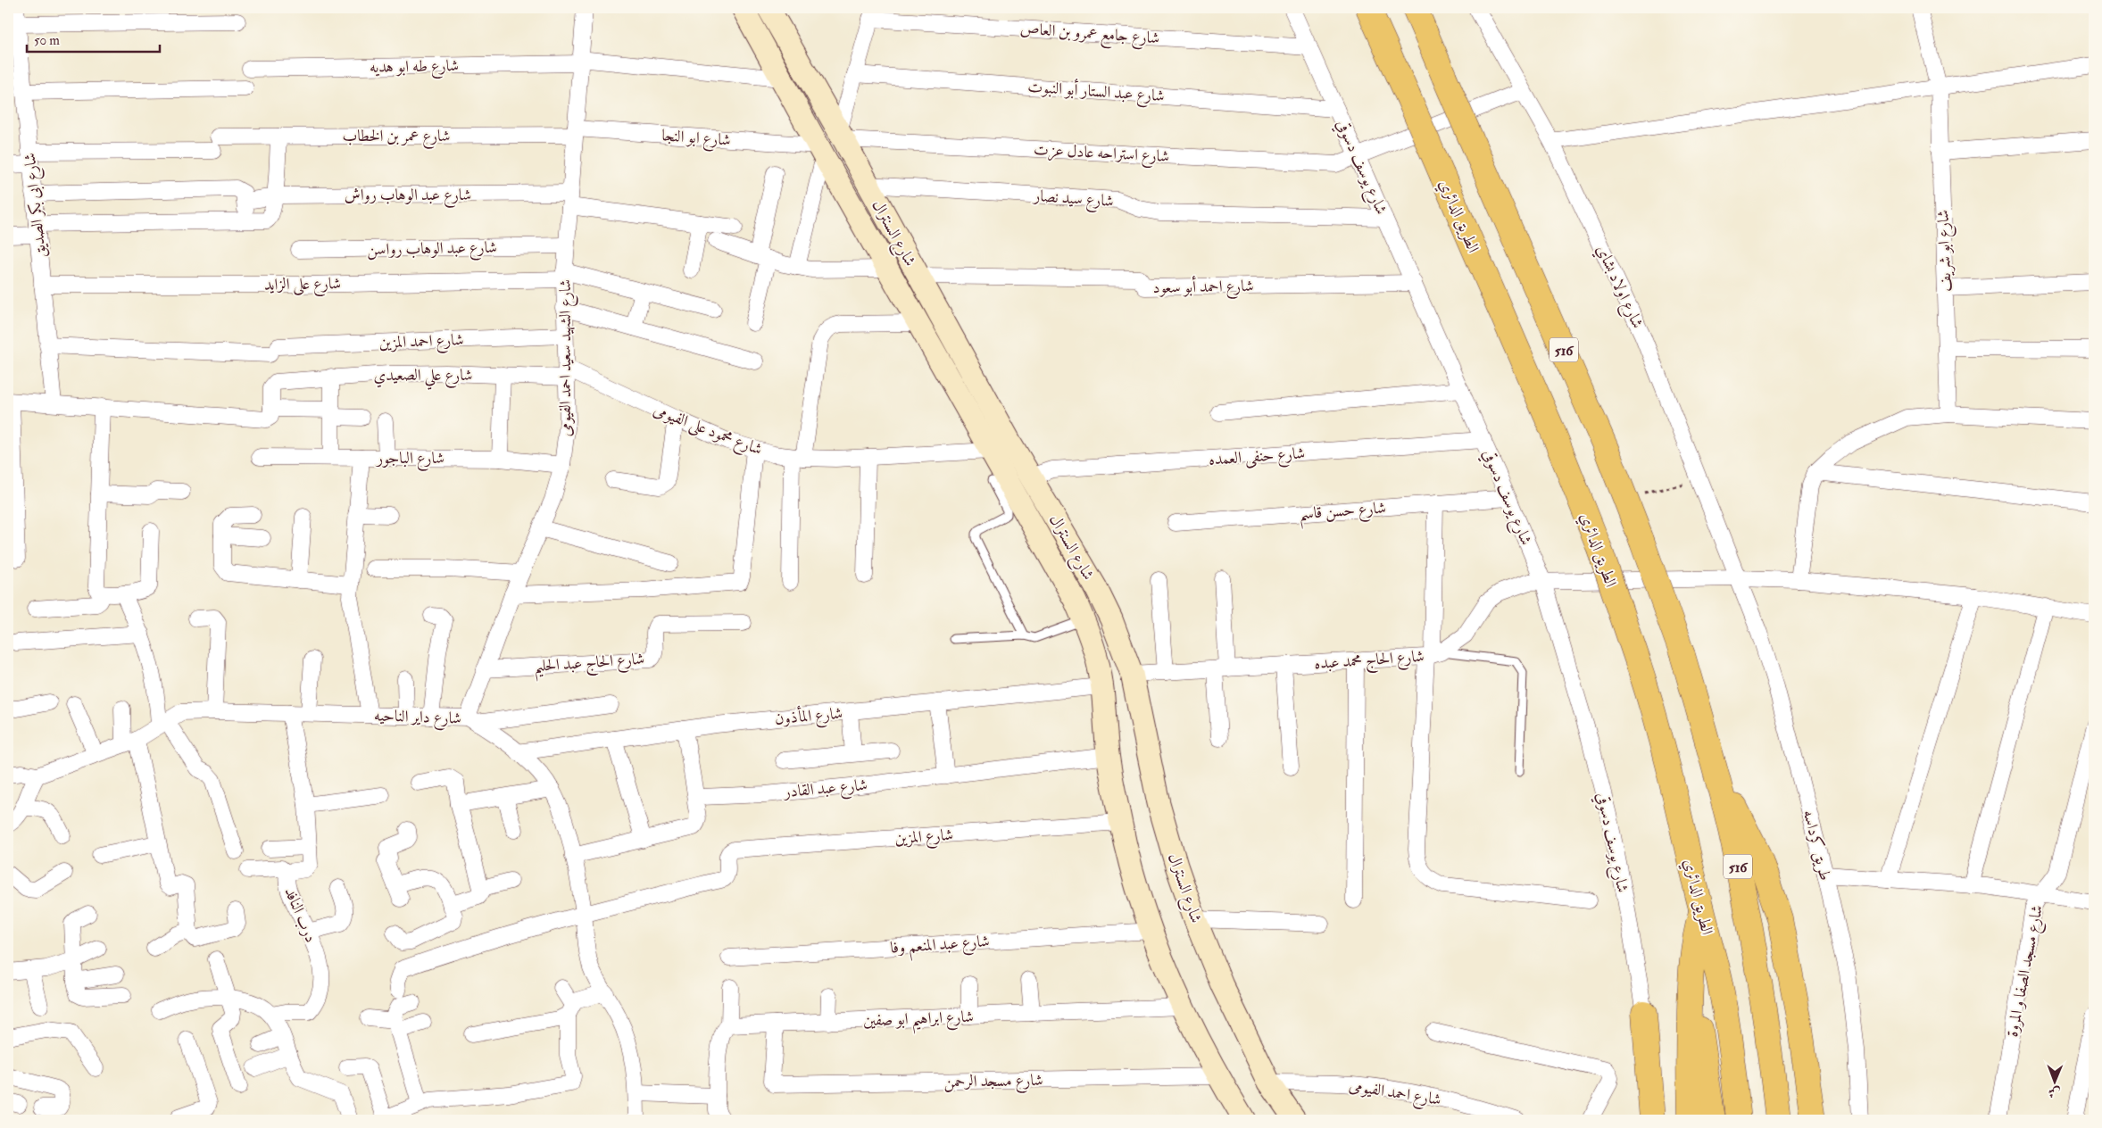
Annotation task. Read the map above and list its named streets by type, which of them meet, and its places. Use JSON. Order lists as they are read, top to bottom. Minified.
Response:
{"streets":{"highway":["الطريق الدائري","516"],"street":["شارع جامع عمرو بن العاص","شارع طه ابو هديه","شارع عبد الستار أبو النبوت","شارع عمر بن الخطاب","شارع ابو النجا","شارع استراحه عادل عزت","شارع يوسف دسوقي","شارع عبد الوهاب رواش","شارع سيد نصار","شارع ابى بكر الصديق","شارع السنترال","شارع عبد الوهاب رواسن","شارع ابو شريف","شارع على الزايد","شارع احمد أبو سعود","شارع اولاد بشاي","شارع احمد المزين","شارع الشهيد سعيد احمد الفيومى","شارع علي الصعيدي","شارع محمود على الفيومى","شارع حنفى العمده","شارع الباجور","شارع حسن قاسم","شارع الحاج محمد عبده","شارع الحاج عبد الحليم","شارع المأذون","شارع داير الناحيه","شارع عبد القادر","شارع المزين","طريق كرداسه","درب النافد","شارع عبد المنعم وفا","شارع مسجد الصفا و المروة","شارع ابراهيم ابو صفين","شارع مسجد الرحمن","شارع احمد الفيومى"]},"crossings":[["شارع جامع عمرو بن العاص","شارع يوسف دسوقي"],["شارع طه ابو هديه","شارع السنترال"],["شارع طه ابو هديه","شارع الشهيد سعيد احمد الفيومى"],["شارع عبد الستار أبو النبوت","شارع يوسف دسوقي"],["شارع عمر بن الخطاب","شارع ابو النجا"],["شارع عمر بن الخطاب","شارع ابى بكر الصديق"],["شارع عمر بن الخطاب","شارع الشهيد سعيد احمد الفيومى"],["شارع ابو النجا","شارع السنترال"],["شارع ابو النجا","شارع الشهيد سعيد احمد الفيومى"],["شارع استراحه عادل عزت","شارع يوسف دسوقي"],["شارع استراحه عادل عزت","شارع السنترال"],["شارع استراحه عادل عزت","شارع اولاد بشاي"],["شارع يوسف دسوقي","شارع سيد نصار"],["شارع يوسف دسوقي","شارع احمد أبو سعود"],["شارع يوسف دسوقي","شارع حنفى العمده"],["شارع يوسف دسوقي","شارع حسن قاسم"],["شارع يوسف دسوقي","شارع الحاج محمد عبده"],["شارع عبد الوهاب رواش","شارع الشهيد سعيد احمد الفيومى"],["شارع سيد نصار","شارع السنترال"],["شارع ابى بكر الصديق","شارع على الزايد"],["شارع ابى بكر الصديق","شارع احمد المزين"],["شارع السنترال","شارع احمد أبو سعود"],["شارع السنترال","شارع محمود على الفيومى"],["شارع السنترال","شارع حنفى العمده"],["شارع السنترال","شارع الحاج محمد عبده"],["شارع السنترال","شارع المأذون"],["شارع السنترال","شارع عبد القادر"],["شارع السنترال","شارع المزين"],["شارع السنترال","شارع عبد المنعم وفا"],["شارع السنترال","شارع ابراهيم ابو صفين"],["شارع السنترال","شارع مسجد الرحمن"],["شارع السنترال","شارع احمد الفيومى"],["شارع عبد الوهاب رواسن","شارع الشهيد سعيد احمد الفيومى"],["شارع على الزايد","شارع الشهيد سعيد احمد الفيومى"],["شارع اولاد بشاي","شارع الحاج محمد عبده"],["شارع اولاد بشاي","طريق كرداسه"],["شارع احمد المزين","شارع الشهيد سعيد احمد الفيومى"],["شارع الشهيد سعيد احمد الفيومى","شارع علي الصعيدي"],["شارع الشهيد سعيد احمد الفيومى","شارع محمود على الفيومى"],["شارع الشهيد سعيد احمد الفيومى","شارع الباجور"],["شارع الشهيد سعيد احمد الفيومى","شارع الحاج عبد الحليم"],["شارع الشهيد سعيد احمد الفيومى","شارع داير الناحيه"],["شارع علي الصعيدي","شارع محمود على الفيومى"],["شارع الحاج محمد عبده","طريق كرداسه"],["شارع المأذون","شارع داير الناحيه"],["شارع داير الناحيه","شارع المزين"],["شارع داير الناحيه","درب النافد"],["شارع ابراهيم ابو صفين","شارع مسجد الرحمن"]],"scale_bar":"50 m","north":"bottom"}
